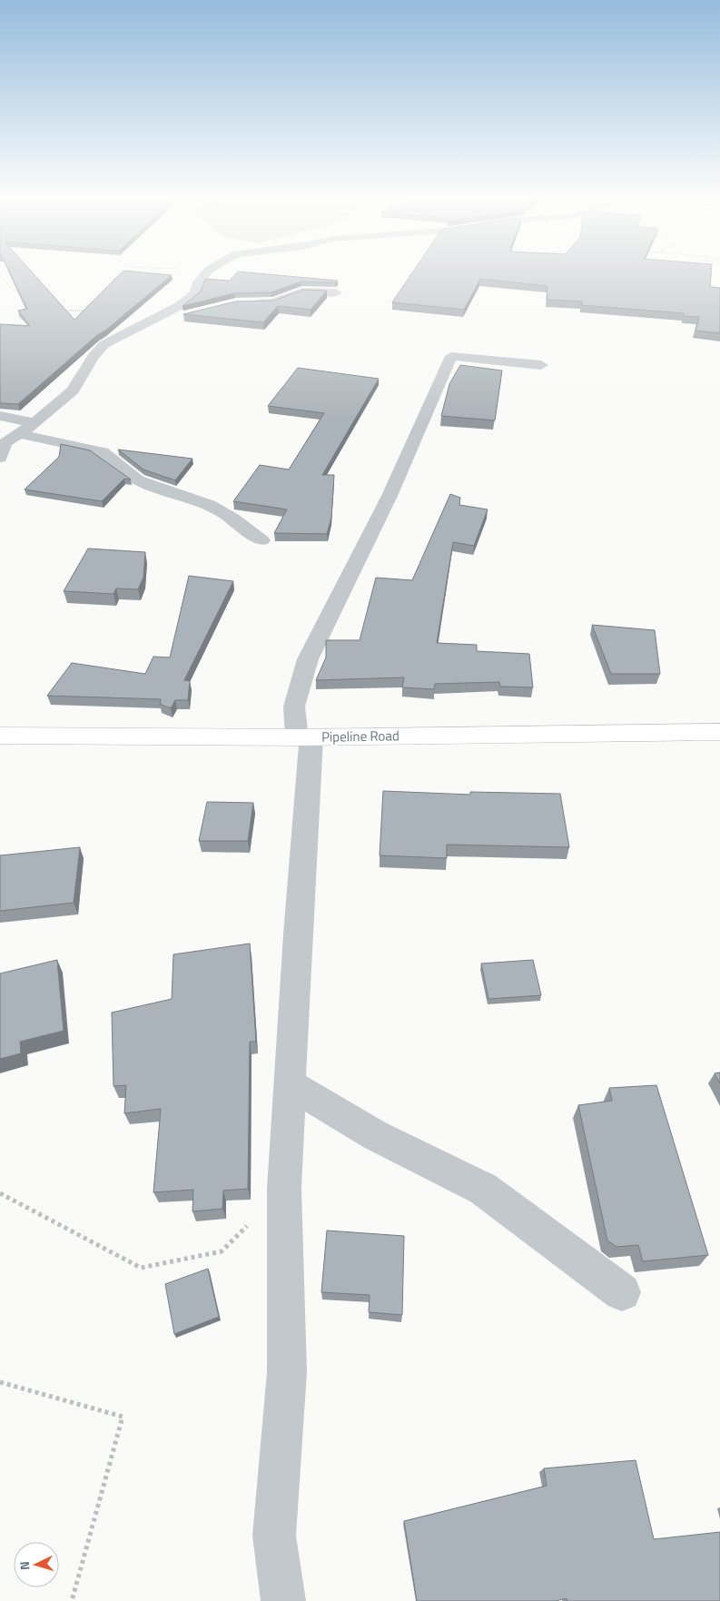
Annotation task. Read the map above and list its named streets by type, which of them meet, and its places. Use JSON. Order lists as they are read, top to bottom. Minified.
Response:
{"streets":{"street":["Pipeline Road"]},"north":"left"}
